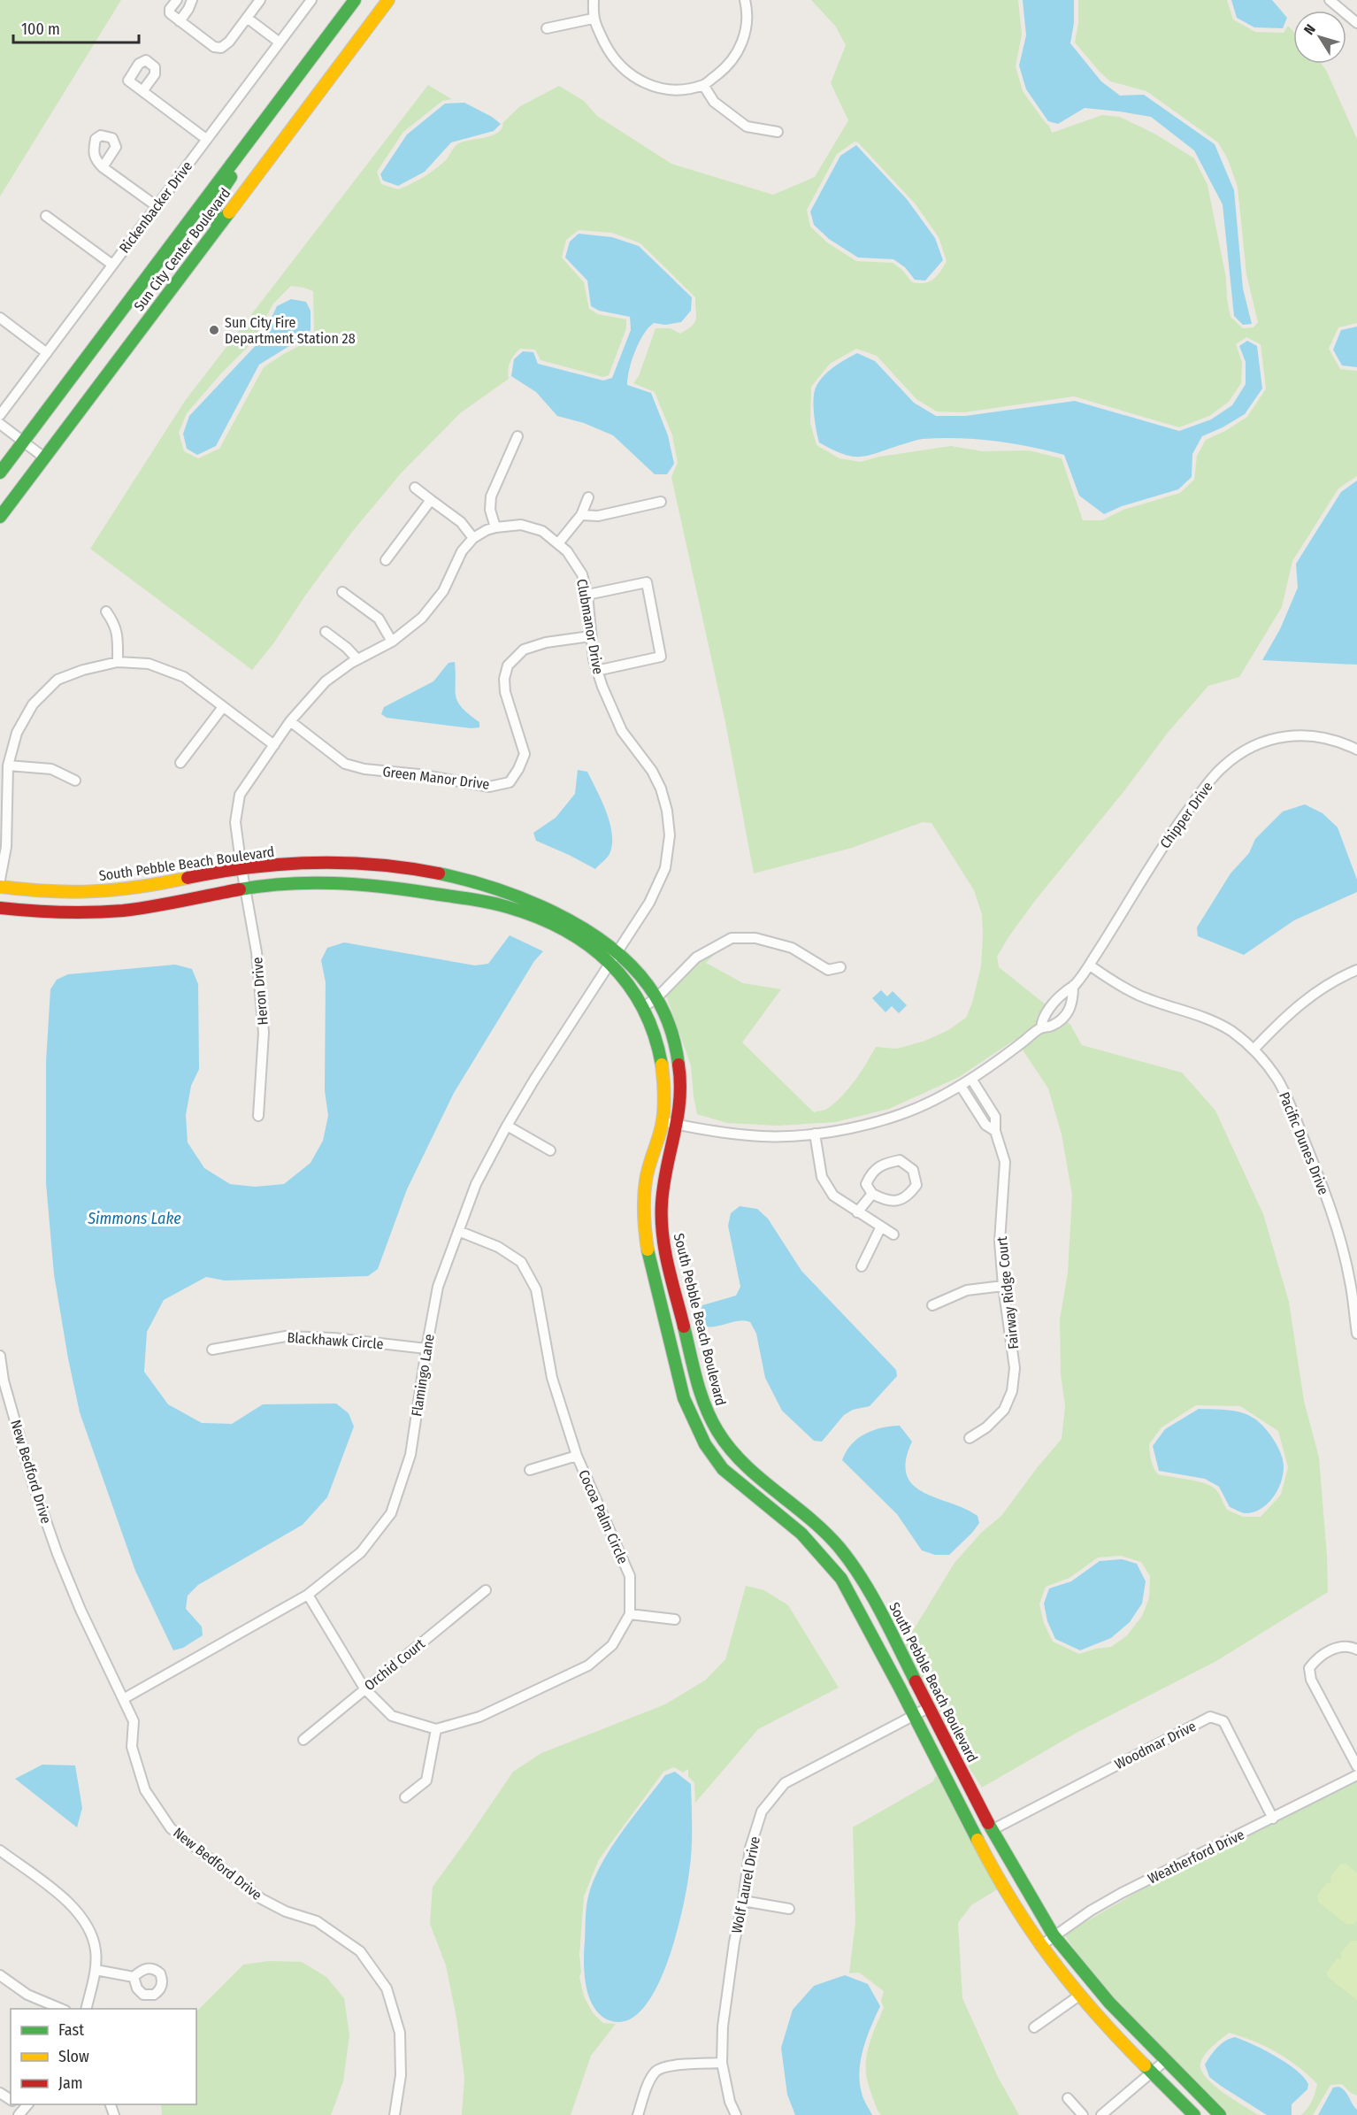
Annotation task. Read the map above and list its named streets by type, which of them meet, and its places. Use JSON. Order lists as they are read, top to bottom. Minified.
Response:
{"streets":{"street":["Rickenbacker Drive","Sun City Center Boulevard","Clubmanor Drive","Green Manor Drive","Chipper Drive","South Pebble Beach Boulevard","Heron Drive","Pacific Dunes Drive","Fairway Ridge Court","Blackhawk Circle","Flamingo Lane","New Bedford Drive","Cocoa Palm Circle","Orchid Court","Woodmar Drive","Weatherford Drive","Wolf Laurel Drive"]},"crossings":[["Clubmanor Drive","Green Manor Drive"],["Clubmanor Drive","South Pebble Beach Boulevard"],["Clubmanor Drive","Heron Drive"],["Clubmanor Drive","Flamingo Lane"],["Chipper Drive","South Pebble Beach Boulevard"],["Chipper Drive","Pacific Dunes Drive"],["Chipper Drive","Fairway Ridge Court"],["South Pebble Beach Boulevard","Heron Drive"],["South Pebble Beach Boulevard","Flamingo Lane"],["South Pebble Beach Boulevard","Woodmar Drive"],["South Pebble Beach Boulevard","Weatherford Drive"],["South Pebble Beach Boulevard","Wolf Laurel Drive"],["Blackhawk Circle","Flamingo Lane"],["Flamingo Lane","New Bedford Drive"],["Flamingo Lane","Cocoa Palm Circle"],["Woodmar Drive","Weatherford Drive"]],"water":["Simmons Lake"],"places":["Sun City Fire Department Station 28"],"legend":["Fast","Slow","Jam"],"scale_bar":"100 m","north":"top left"}
